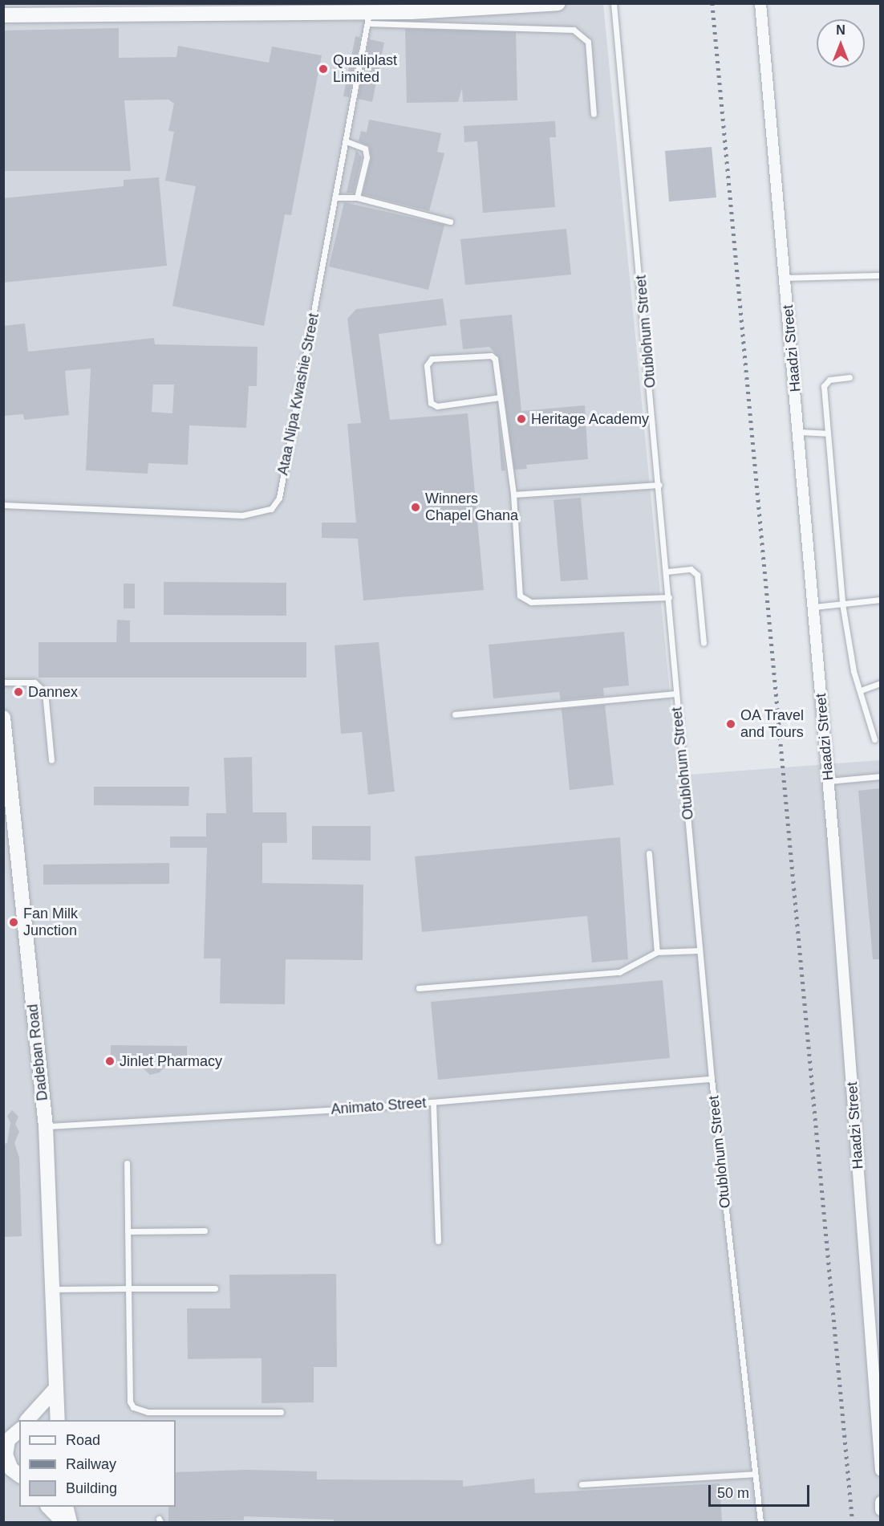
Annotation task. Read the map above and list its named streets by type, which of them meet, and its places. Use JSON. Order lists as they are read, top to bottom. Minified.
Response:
{"streets":{"street":["Haadzi Street","Dadeban Road"],"lane":["Otublohum Street","Ataa Nipa Kwashie Street","Animato Street"]},"crossings":[["Otublohum Street","Animato Street"],["Dadeban Road","Animato Street"]],"places":["Qualiplast Limited","Heritage Academy","Winners Chapel Ghana","Dannex","OA Travel and Tours","Fan Milk Junction","Jinlet Pharmacy"],"legend":["Road","Railway","Building"],"scale_bar":"50 m","north":"top"}
